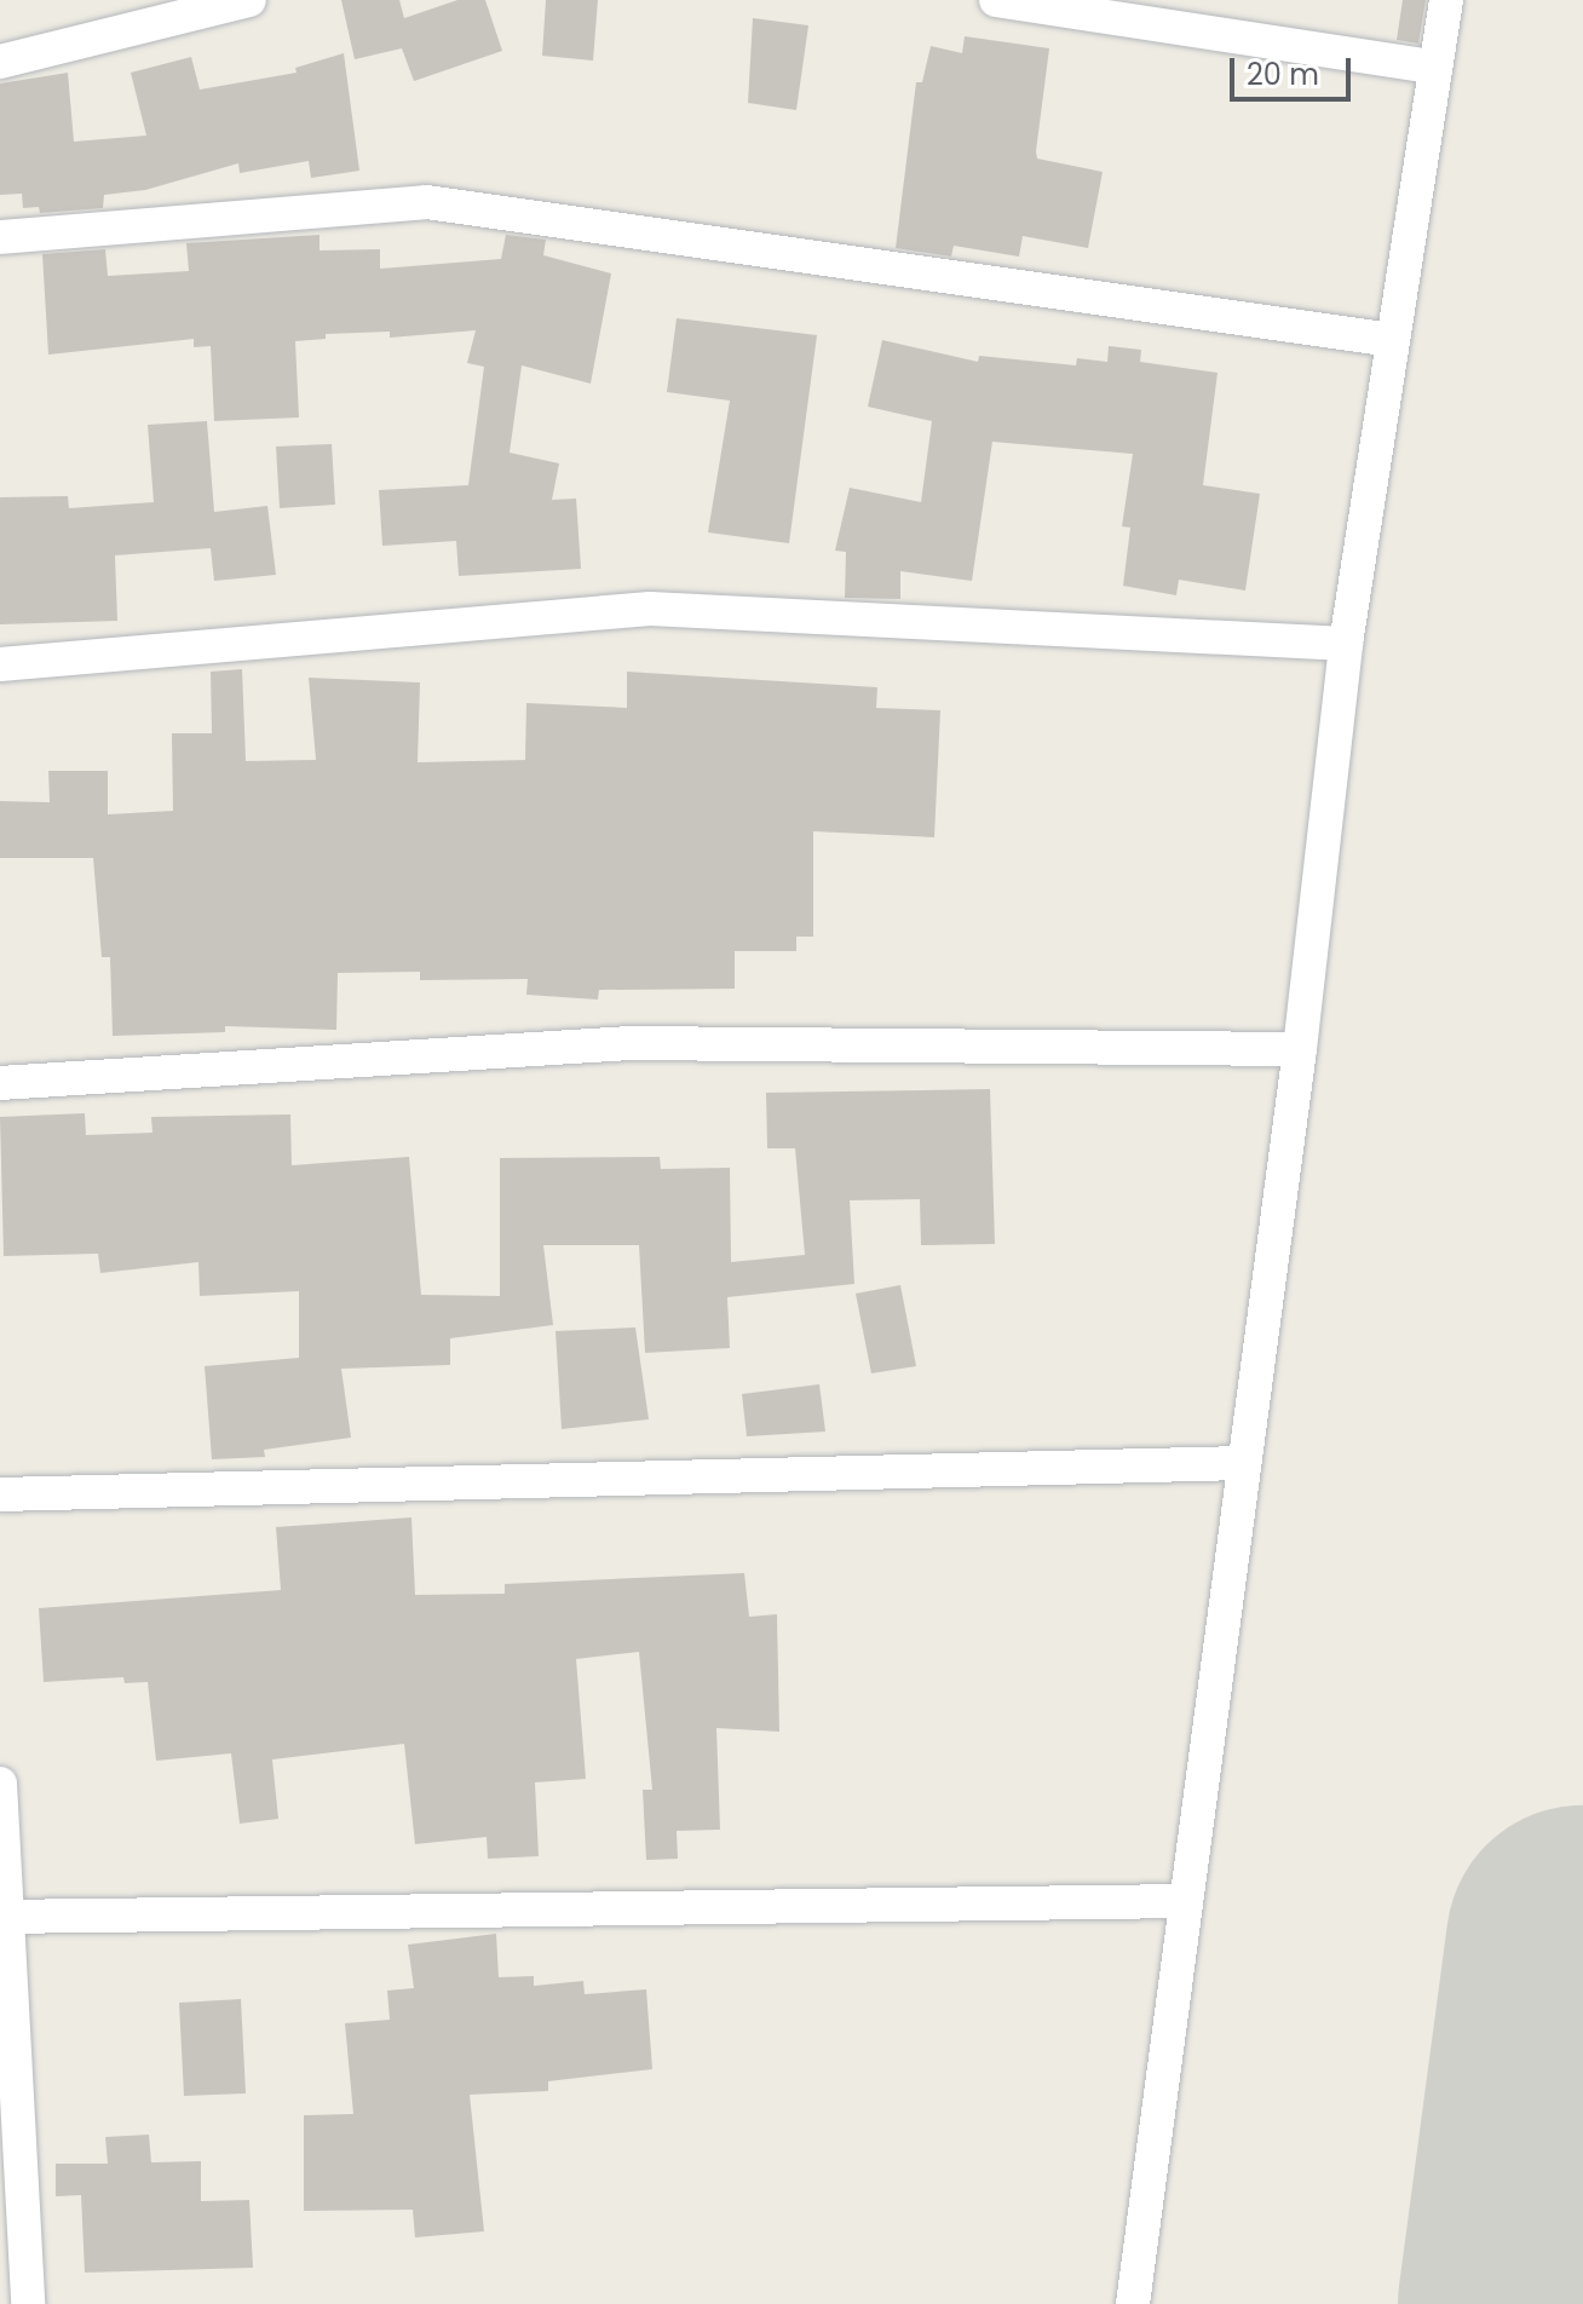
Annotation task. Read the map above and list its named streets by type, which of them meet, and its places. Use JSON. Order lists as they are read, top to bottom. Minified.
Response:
{"scale_bar":"20 m"}
